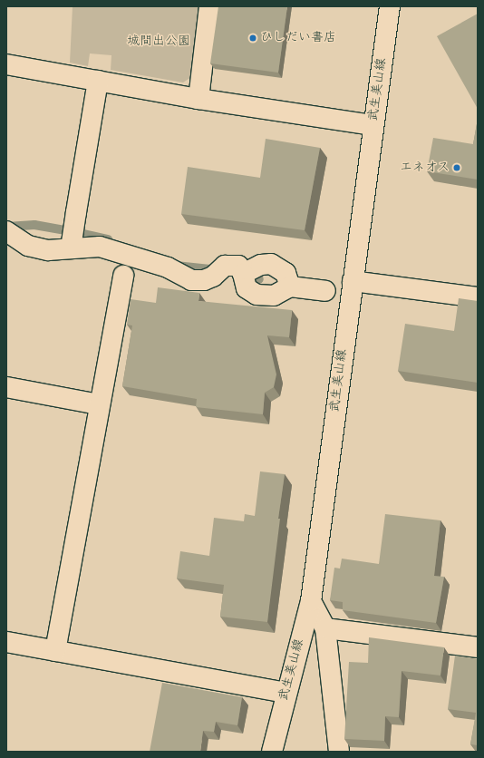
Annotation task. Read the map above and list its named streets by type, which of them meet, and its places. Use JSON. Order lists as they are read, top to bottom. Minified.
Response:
{"streets":{"street":["武生美山線"]},"parks":["城間出公園"],"places":["ひしだい書店","エネオス"]}
